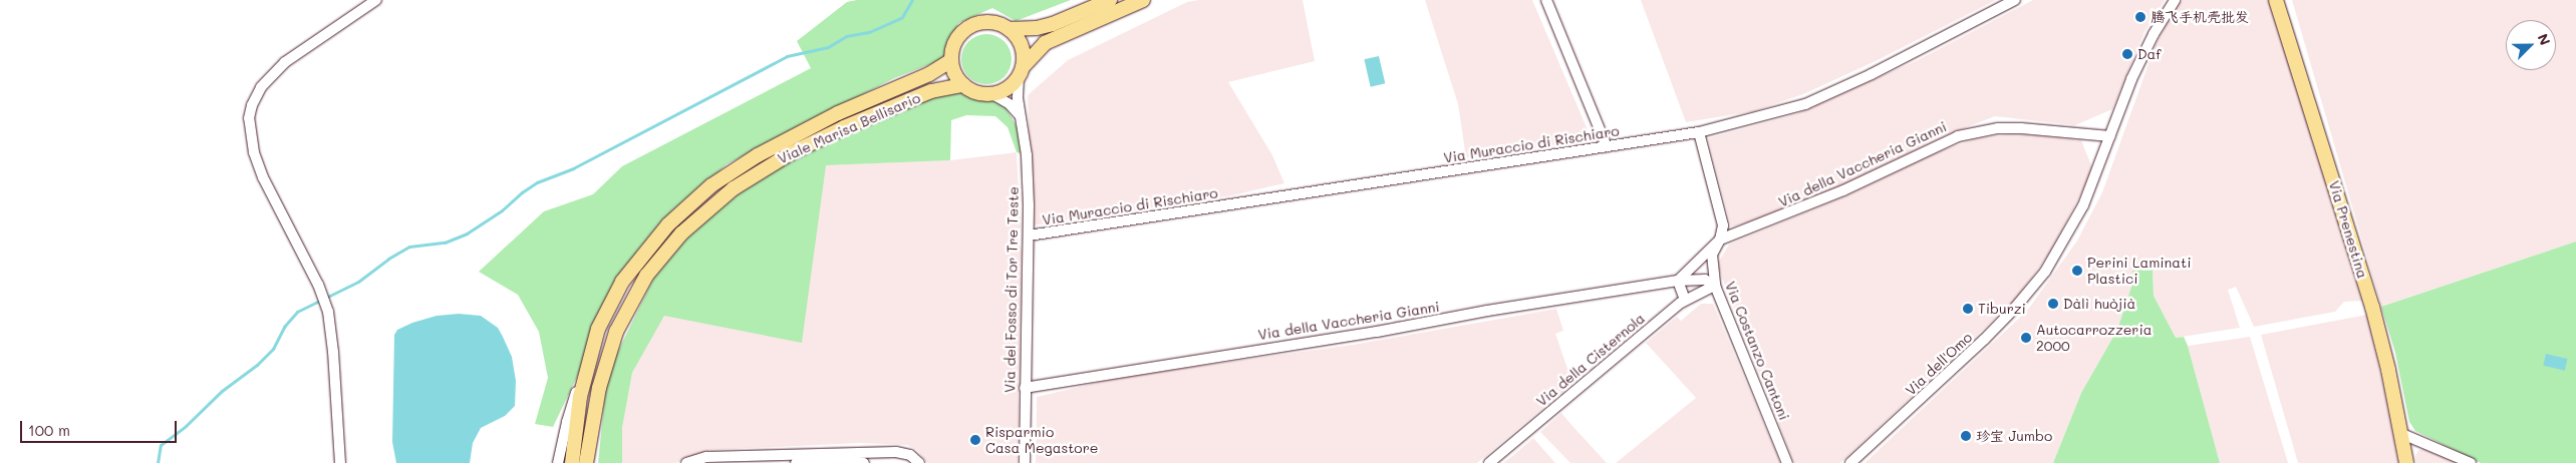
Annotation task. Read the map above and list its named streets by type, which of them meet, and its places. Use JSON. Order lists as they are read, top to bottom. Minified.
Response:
{"streets":{"main road":["Viale Marisa Bellisario","Via Prenestina"],"street":["Via Muraccio di Rischiaro","Via della Vaccheria Gianni","Via del Fosso di Tor Tre Teste","Via Costanzo Cantoni","Via della Cisternola","Via dell'Omo"]},"crossings":[["Viale Marisa Bellisario","Via del Fosso di Tor Tre Teste"],["Via Muraccio di Rischiaro","Via del Fosso di Tor Tre Teste"],["Via Muraccio di Rischiaro","Via Costanzo Cantoni"],["Via della Vaccheria Gianni","Via del Fosso di Tor Tre Teste"],["Via della Vaccheria Gianni","Via Costanzo Cantoni"],["Via della Vaccheria Gianni","Via della Cisternola"],["Via della Vaccheria Gianni","Via dell'Omo"],["Via Costanzo Cantoni","Via della Cisternola"]],"places":["腾飞手机壳批发","Daf","Perini Laminati Plastici","Dàlì huòjià","Tiburzi","Autocarrozzeria 2000","珍宝 Jumbo","Risparmio Casa Megastore"],"scale_bar":"100 m","north":"top right"}
